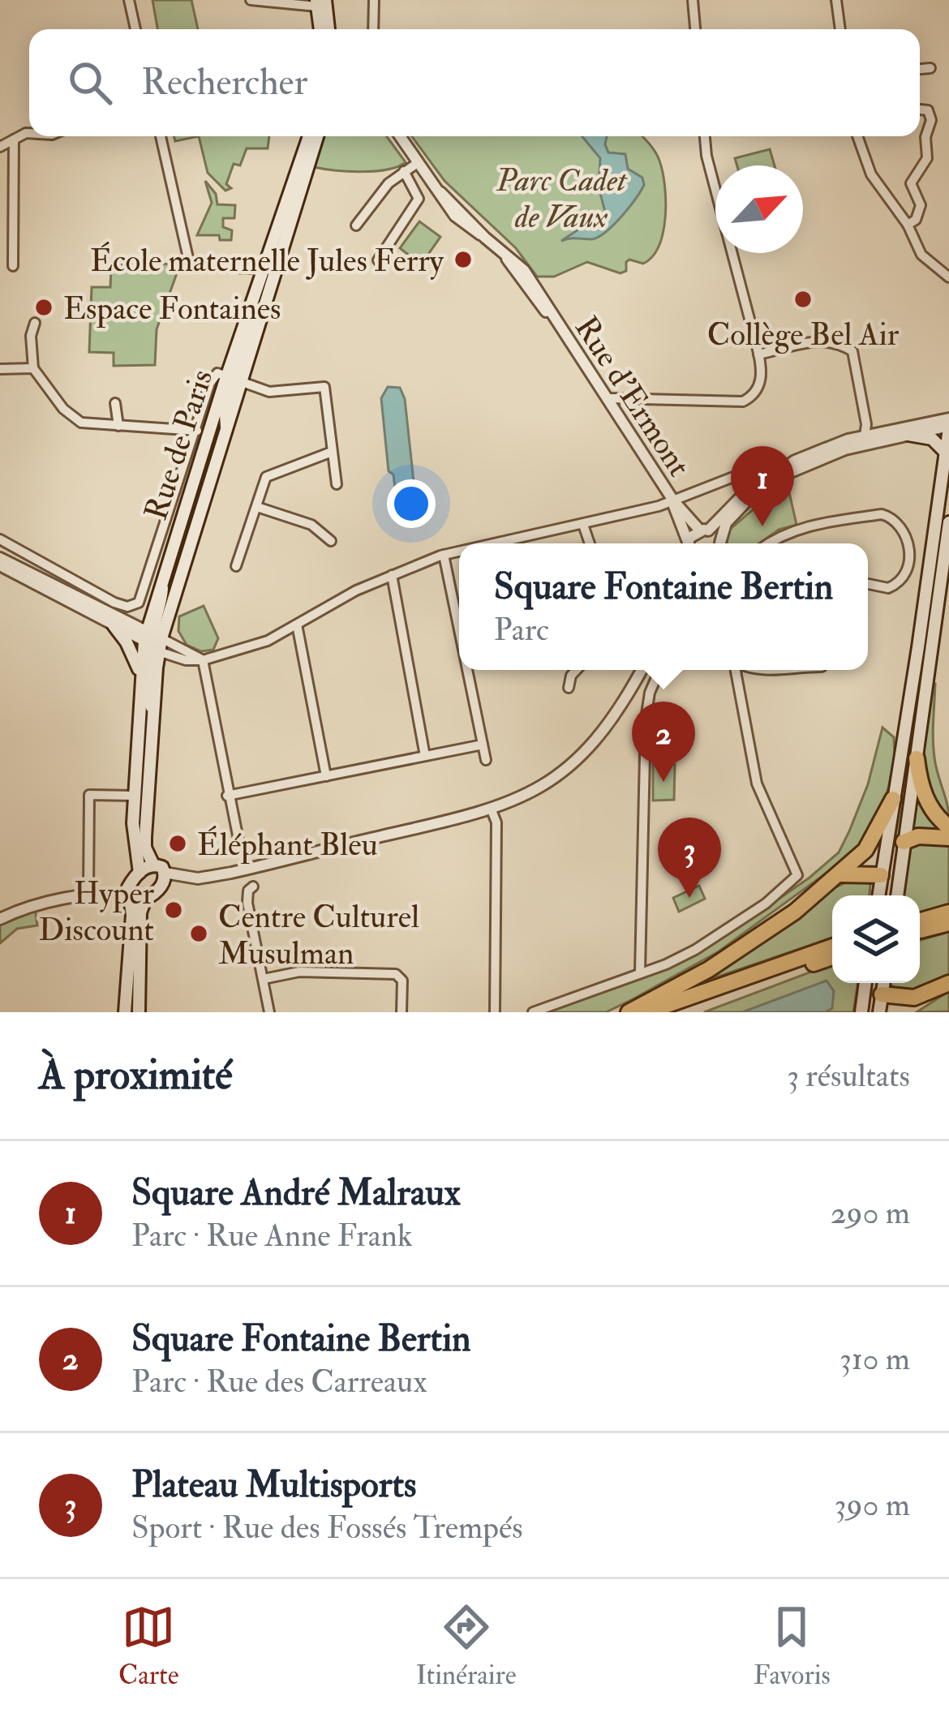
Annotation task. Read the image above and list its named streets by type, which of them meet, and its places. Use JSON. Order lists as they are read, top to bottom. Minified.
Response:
{"streets":{"main road":["Rue de Paris"],"street":["Rue d'Ermont"]},"parks":["Parc Cadet de Vaux"],"places":["École maternelle Jules Ferry","Collège Bel Air","Espace Fontaines","Éléphant Bleu","Hyper Discount","Centre Culturel Musulman"],"north":"top right","page":{"search":"Rechercher","pins":["1","2","3"],"popup":["Square Fontaine Bertin","Parc"],"heading":["À proximité","3 résultats"],"list":[{"mark":"1","name":"Square André Malraux","note":"Parc · Rue Anne Frank","value":"290 m"},{"mark":"2","name":"Square Fontaine Bertin","note":"Parc · Rue des Carreaux","value":"310 m"},{"mark":"3","name":"Plateau Multisports","note":"Sport · Rue des Fossés Trempés","value":"390 m"}],"nav":["Carte","Itinéraire","Favoris"]}}
